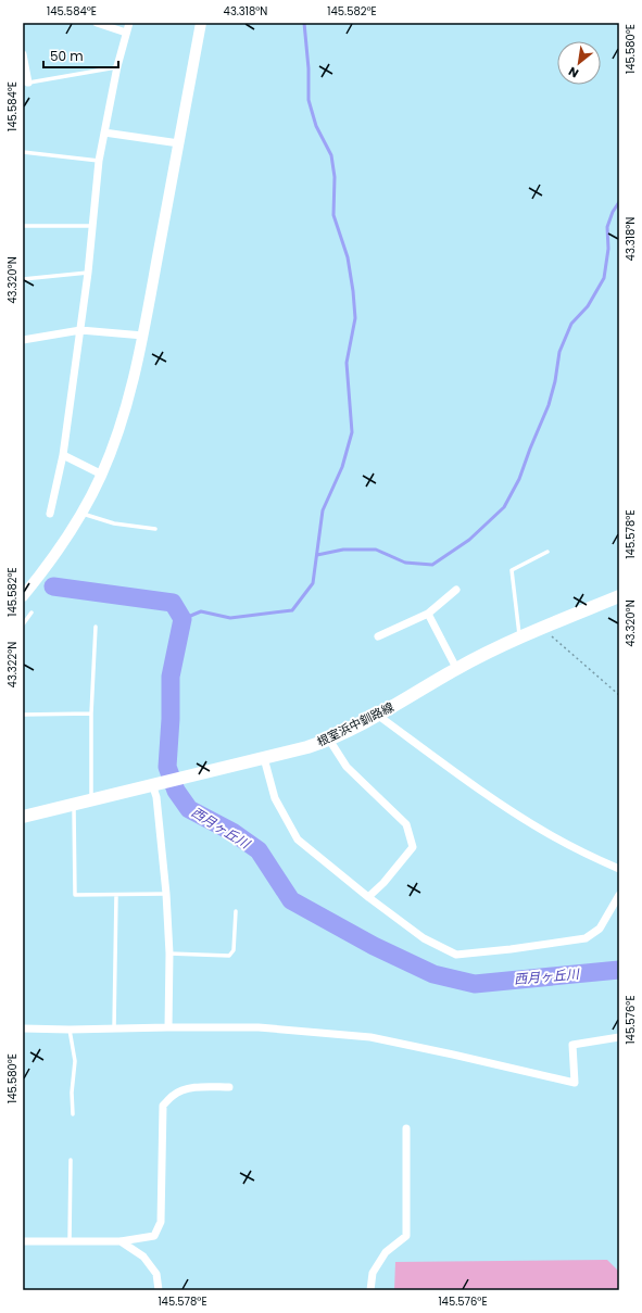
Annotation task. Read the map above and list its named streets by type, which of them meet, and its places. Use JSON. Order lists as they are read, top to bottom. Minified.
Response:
{"streets":{"main road":["根室浜中釧路線"]},"water":["西月ヶ丘川"],"scale_bar":"50 m","north":"bottom left","coordinates":["145.584°E","43.318°N","145.582°E","145.580°E","43.320°N","145.578°E","43.322°N","145.576°E"]}
